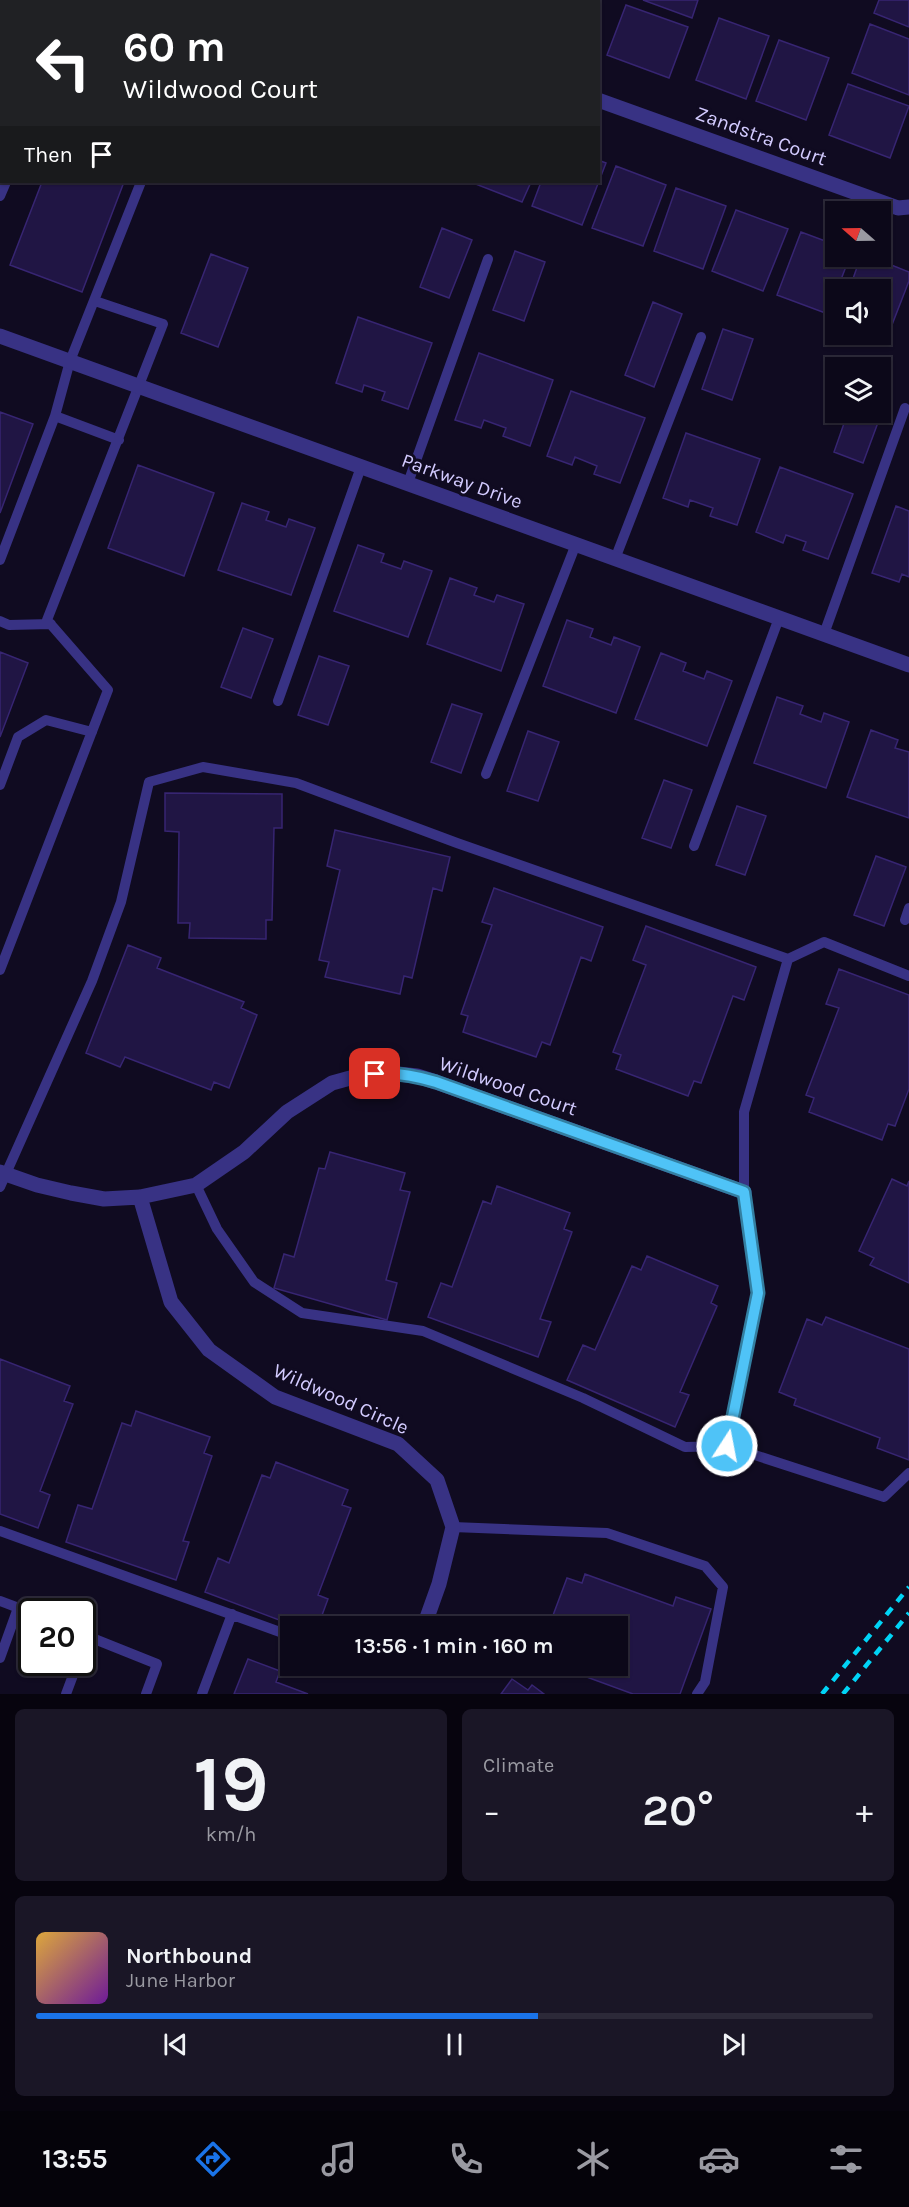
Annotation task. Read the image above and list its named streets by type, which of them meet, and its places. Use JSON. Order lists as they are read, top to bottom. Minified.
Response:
{"streets":{"street":["Zandstra Court","Parkway Drive","Wildwood Court","Wildwood Circle"]},"crossings":[["Wildwood Court","Wildwood Circle"]],"north":"left","page":{"turn":["60 m","Wildwood Court"],"then":"Then","limit":"20","trip":"13:56 · 1 min · 160 m","tile":[["19","km/h"],"Climate"],"heat":["−","20°","+"],"song":["Northbound","June Harbor"],"tabs":"13:55"}}
